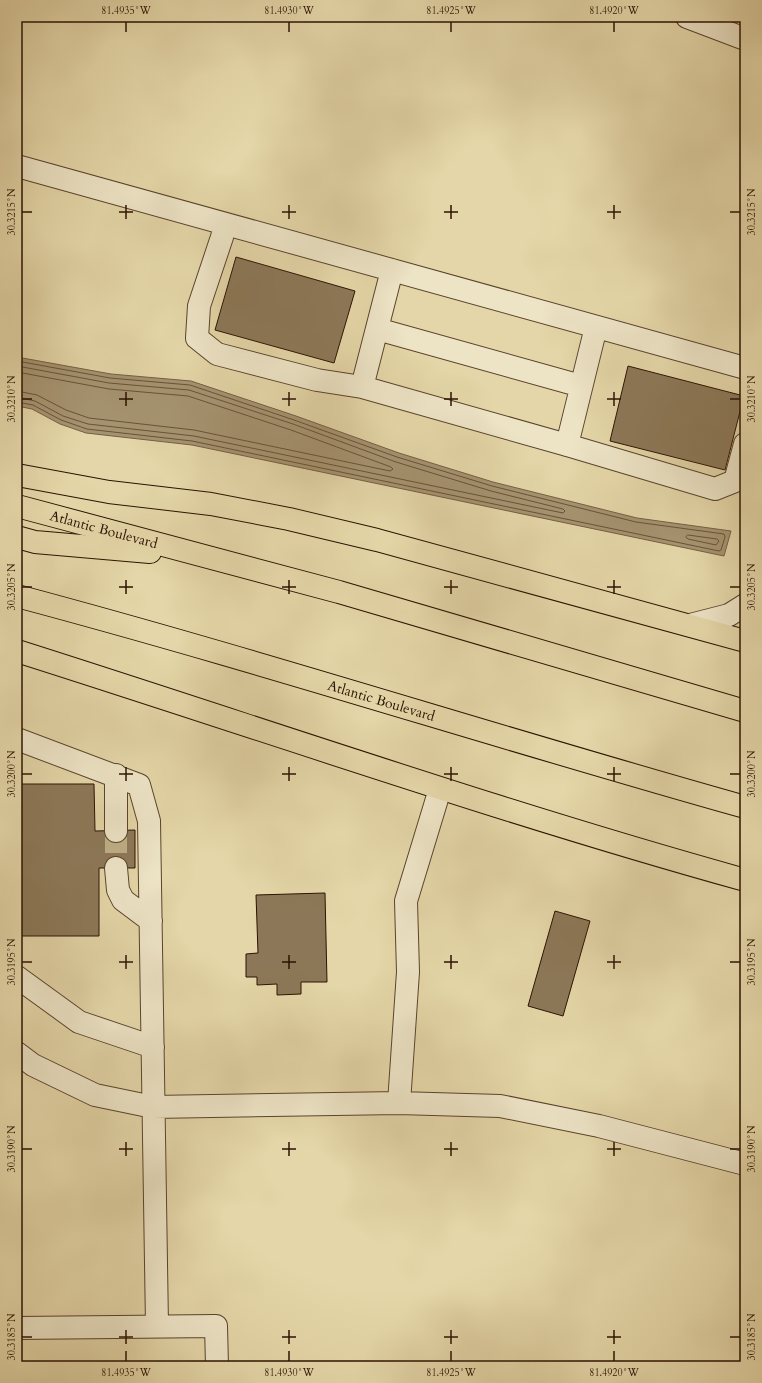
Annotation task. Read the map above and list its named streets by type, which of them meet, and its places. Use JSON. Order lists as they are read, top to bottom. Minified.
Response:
{"streets":{"highway":["Atlantic Boulevard"]},"coordinates":["81.4935°W","81.4930°W","81.4925°W","81.4920°W","30.3215°N","30.3210°N","30.3205°N","30.3200°N","30.3195°N","30.3190°N","30.3185°N"]}
